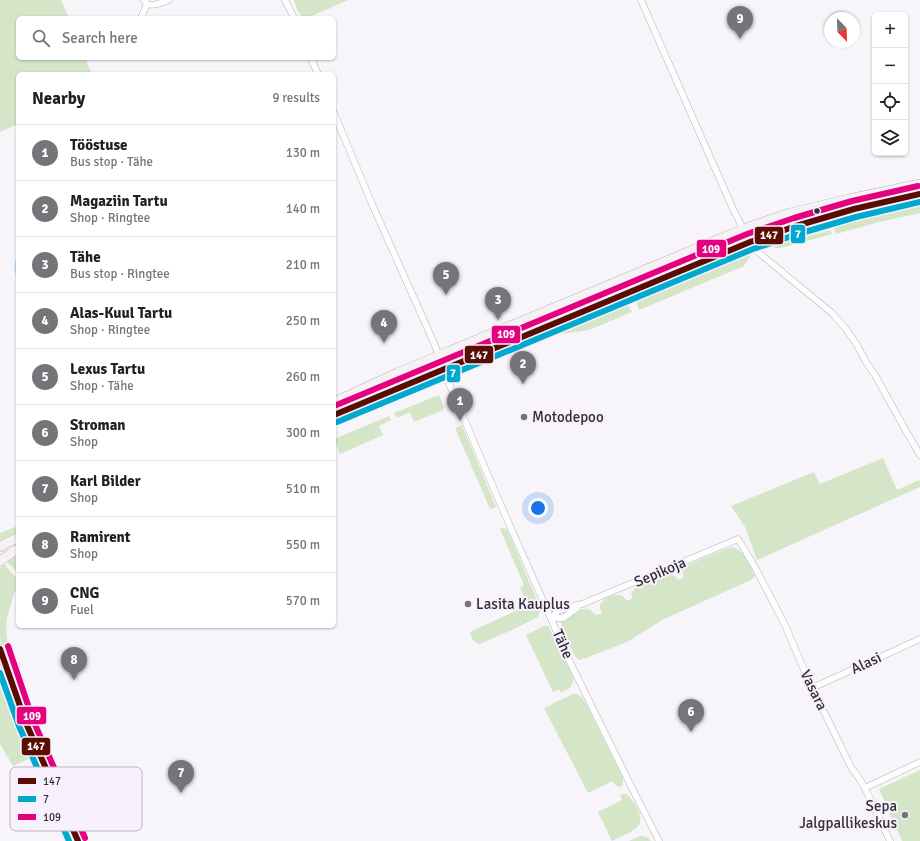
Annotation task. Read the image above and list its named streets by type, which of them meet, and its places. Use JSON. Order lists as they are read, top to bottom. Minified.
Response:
{"streets":{"street":["Sepikoja","Tähe","Alasi","Vasara"]},"crossings":[["Sepikoja","Tähe"],["Sepikoja","Vasara"],["Alasi","Vasara"]],"places":["Motodepoo","Lasita Kauplus","Sepa Jalgpallikeskus"],"lines":["transit line 109","transit line 147","transit line 7"],"legend":["147","7","109"],"north":"bottom right","page":{"pins":["9","5","3","4","2","1","8","6","7"],"map_buttons":["+","−"],"search":"Search here","heading":["Nearby","9 results"],"list":[{"mark":"1","name":"Tööstuse","note":"Bus stop · Tähe","value":"130 m"},{"mark":"2","name":"Magaziin Tartu","note":"Shop · Ringtee","value":"140 m"},{"mark":"3","name":"Tähe","note":"Bus stop · Ringtee","value":"210 m"},{"mark":"4","name":"Alas-Kuul Tartu","note":"Shop · Ringtee","value":"250 m"},{"mark":"5","name":"Lexus Tartu","note":"Shop · Tähe","value":"260 m"},{"mark":"6","name":"Stroman","note":"Shop","value":"300 m"},{"mark":"7","name":"Karl Bilder","note":"Shop","value":"510 m"},{"mark":"8","name":"Ramirent","note":"Shop","value":"550 m"},{"mark":"9","name":"CNG","note":"Fuel","value":"570 m"}]}}
